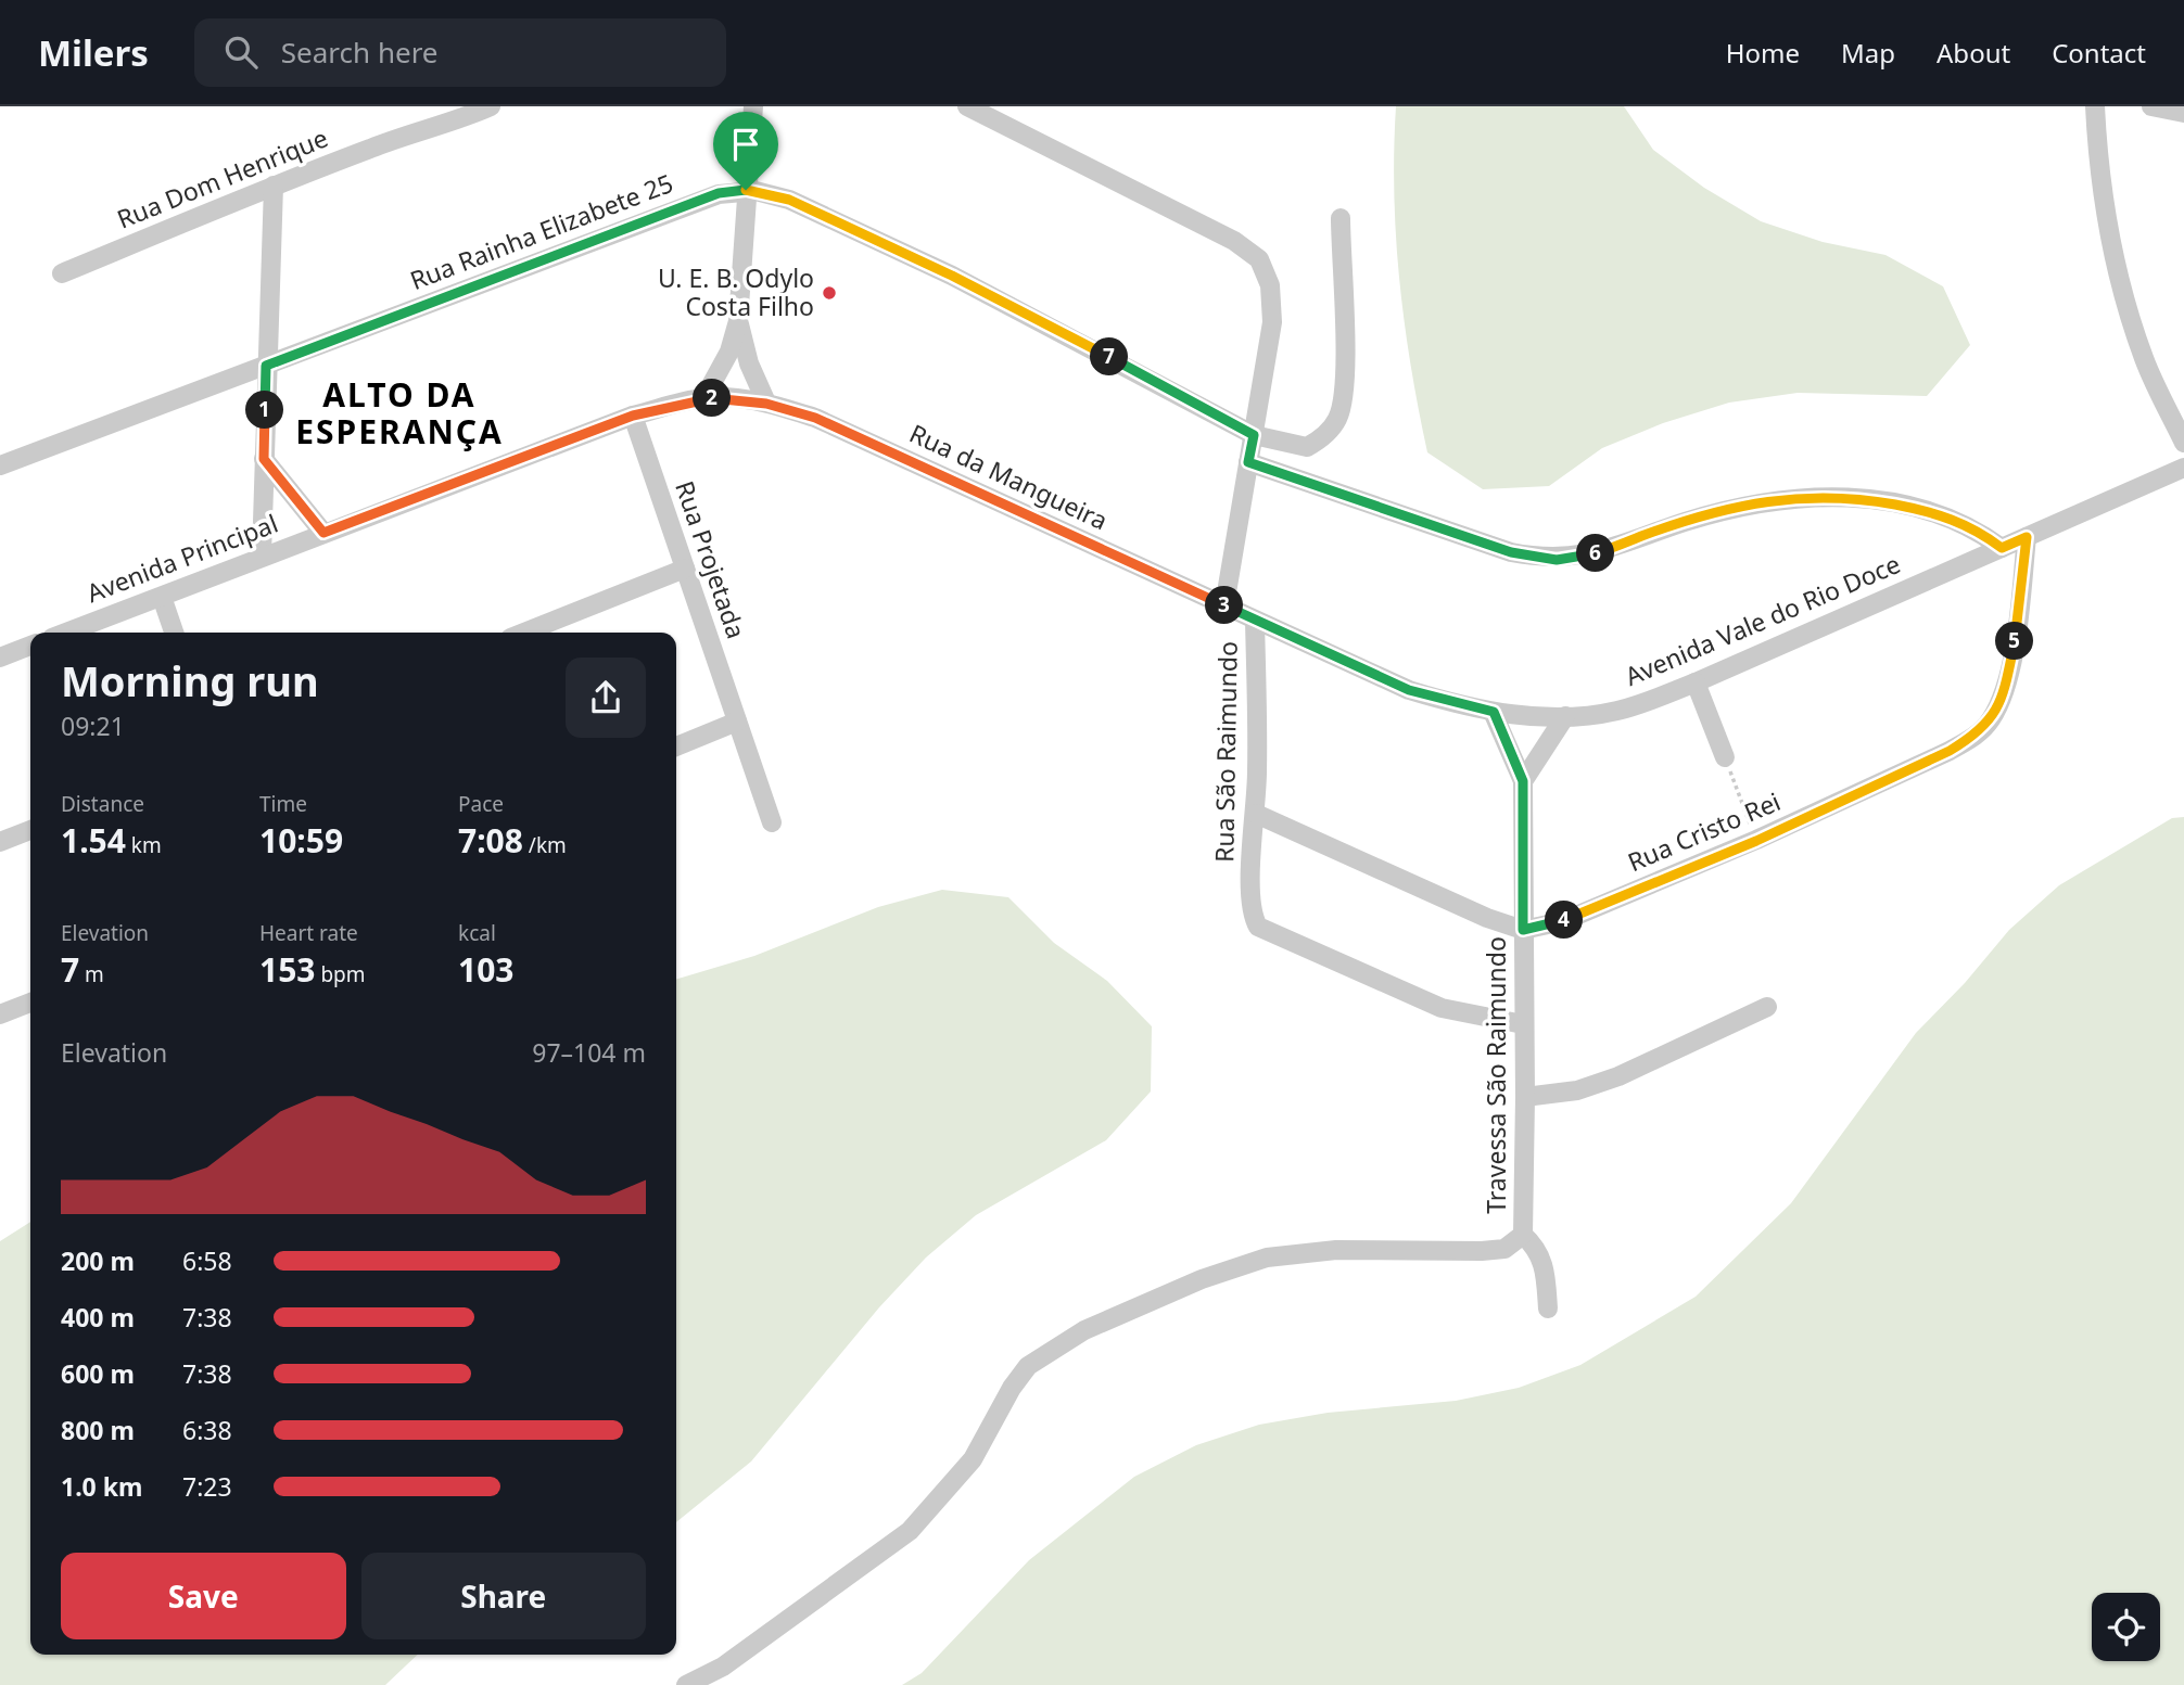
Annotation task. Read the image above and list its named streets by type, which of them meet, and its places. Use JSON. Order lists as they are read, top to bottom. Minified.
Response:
{"streets":{"street":["Rua Dom Henrique","Rua Rainha Elizabete 25","Rua da Mangueira","Avenida Principal","Rua Projetada","Avenida Vale do Rio Doce","Rua São Raimundo","Rua Cristo Rei","Travessa São Raimundo"]},"crossings":[["Rua da Mangueira","Avenida Principal"],["Rua da Mangueira","Avenida Vale do Rio Doce"],["Avenida Principal","Rua Projetada"],["Avenida Vale do Rio Doce","Rua São Raimundo"],["Avenida Vale do Rio Doce","Rua Cristo Rei"],["Avenida Vale do Rio Doce","Travessa São Raimundo"],["Rua São Raimundo","Travessa São Raimundo"],["Rua Cristo Rei","Travessa São Raimundo"]],"districts":["ALTO DA ESPERANÇA"],"places":["U. E. B. Odylo Costa Filho"],"page":{"header":"Milers","search":"Search here","nav":["Home","Map","About","Contact"],"pins":["7","2","1","6","3","5","4"],"heading":["Morning run","09:21"],"stats":[["Distance","1.54 km"],["Time","10:59"],["Pace","7:08 /km"],["Elevation","7 m"],["Heart rate","153 bpm"],["kcal","103"]],"chart":["Elevation","97–104 m"],"list":[{"name":"200 m","note":"6:58"},{"name":"400 m","note":"7:38"},{"name":"600 m","note":"7:38"},{"name":"800 m","note":"6:38"},{"name":"1.0 km","note":"7:23"}],"buttons":["Save","Share"]}}
